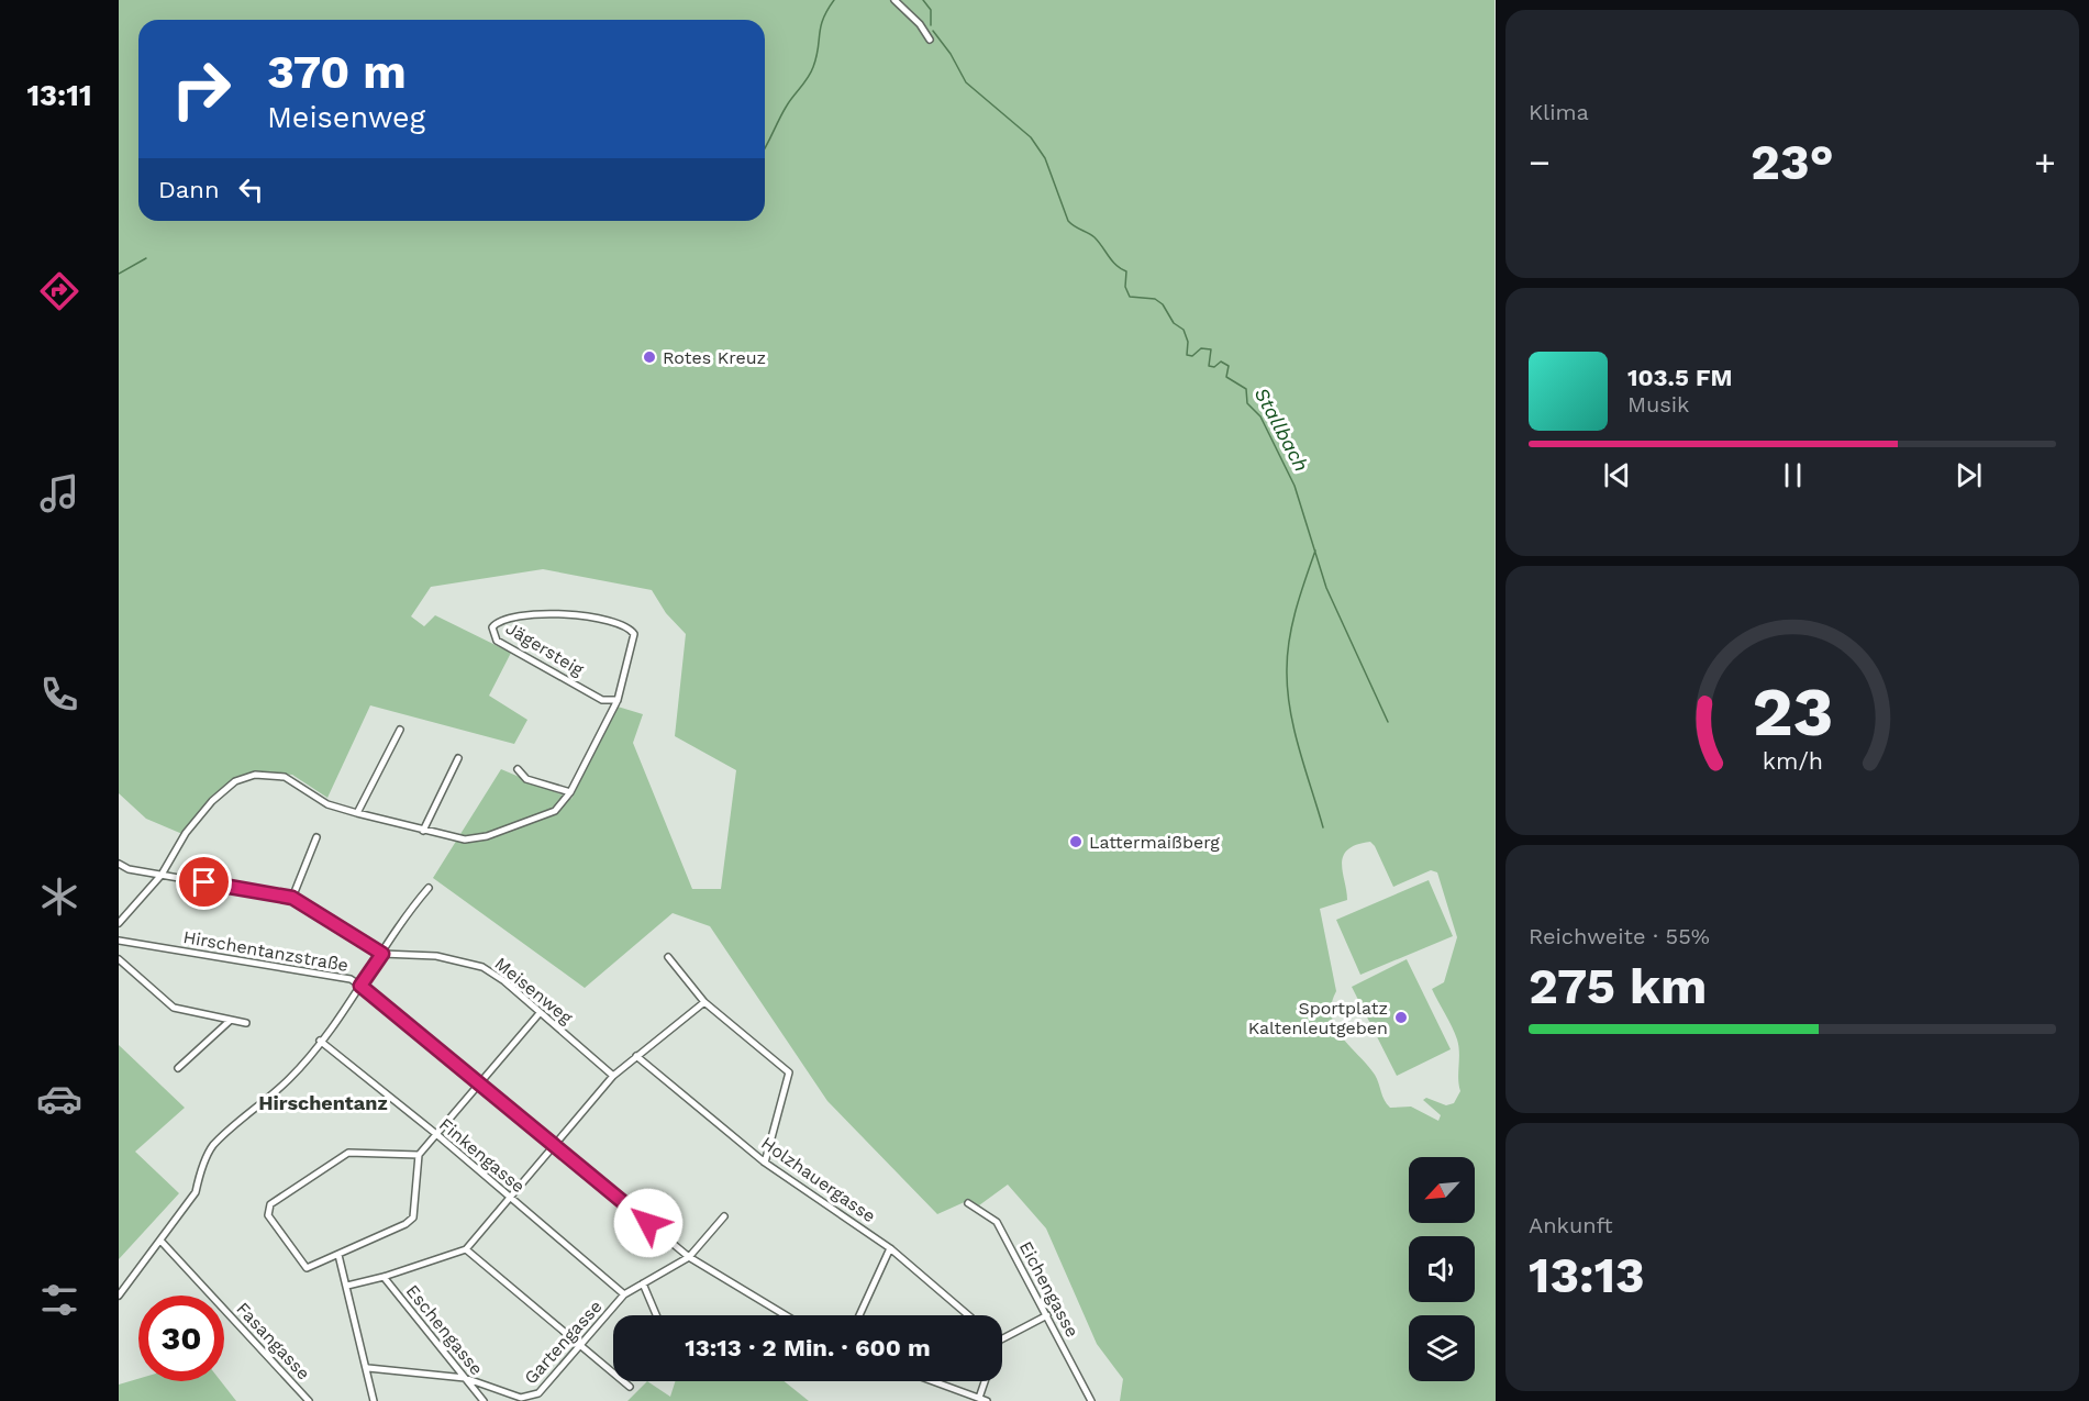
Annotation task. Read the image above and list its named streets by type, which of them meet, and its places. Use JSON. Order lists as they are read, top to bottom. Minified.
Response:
{"streets":{"street":["Jägersteig","Hirschentanzstraße","Meisenweg","Finkengasse","Holzhauergasse","Eichengasse","Eschengasse","Fasangasse","Gartengasse"]},"crossings":[["Hirschentanzstraße","Gartengasse"],["Finkengasse","Gartengasse"],["Eschengasse","Gartengasse"]],"districts":["Hirschentanz"],"water":["Stallbach"],"places":["Rotes Kreuz","Lattermaißberg","Sportplatz Kaltenleutgeben"],"north":"bottom left","page":{"tabs":"13:11","tile":["Klima",["Reichweite · 55%","275 km"],["Ankunft","13:13"]],"turn":["370 m","Meisenweg"],"heat":["−","23°","+"],"then":"Dann","song":["103.5 FM","Musik"],"limit":"30","trip":"13:13 · 2 Min. · 600 m","gauge":["23","km/h"]}}
